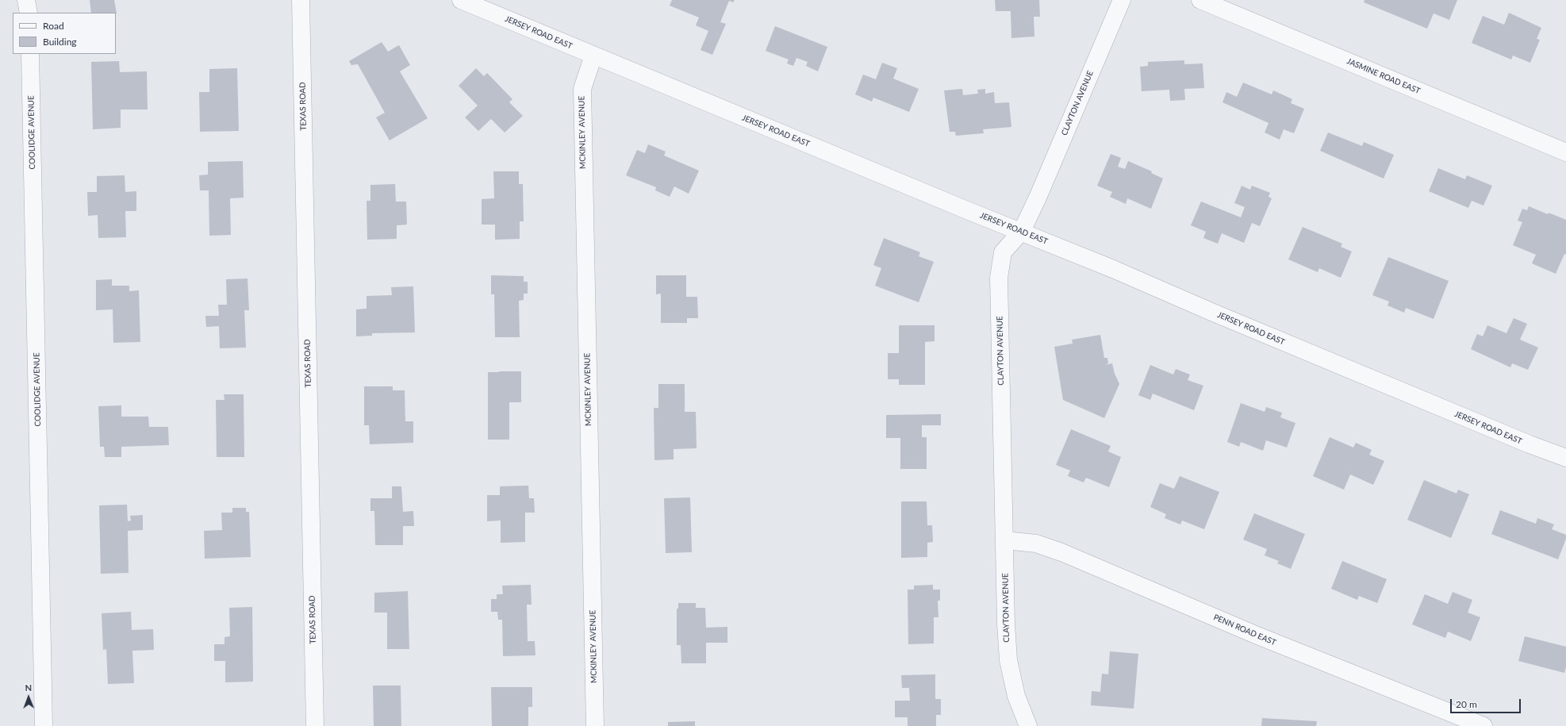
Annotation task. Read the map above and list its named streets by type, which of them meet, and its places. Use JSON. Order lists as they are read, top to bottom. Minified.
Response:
{"streets":{"street":["JERSEY ROAD EAST","JASMINE ROAD EAST","CLAYTON AVENUE","TEXAS ROAD","COOLIDGE AVENUE","MCKINLEY AVENUE","PENN ROAD EAST"]},"crossings":[["JERSEY ROAD EAST","CLAYTON AVENUE"],["JERSEY ROAD EAST","MCKINLEY AVENUE"],["CLAYTON AVENUE","PENN ROAD EAST"]],"legend":["Road","Building"],"scale_bar":"20 m","north":"top"}
